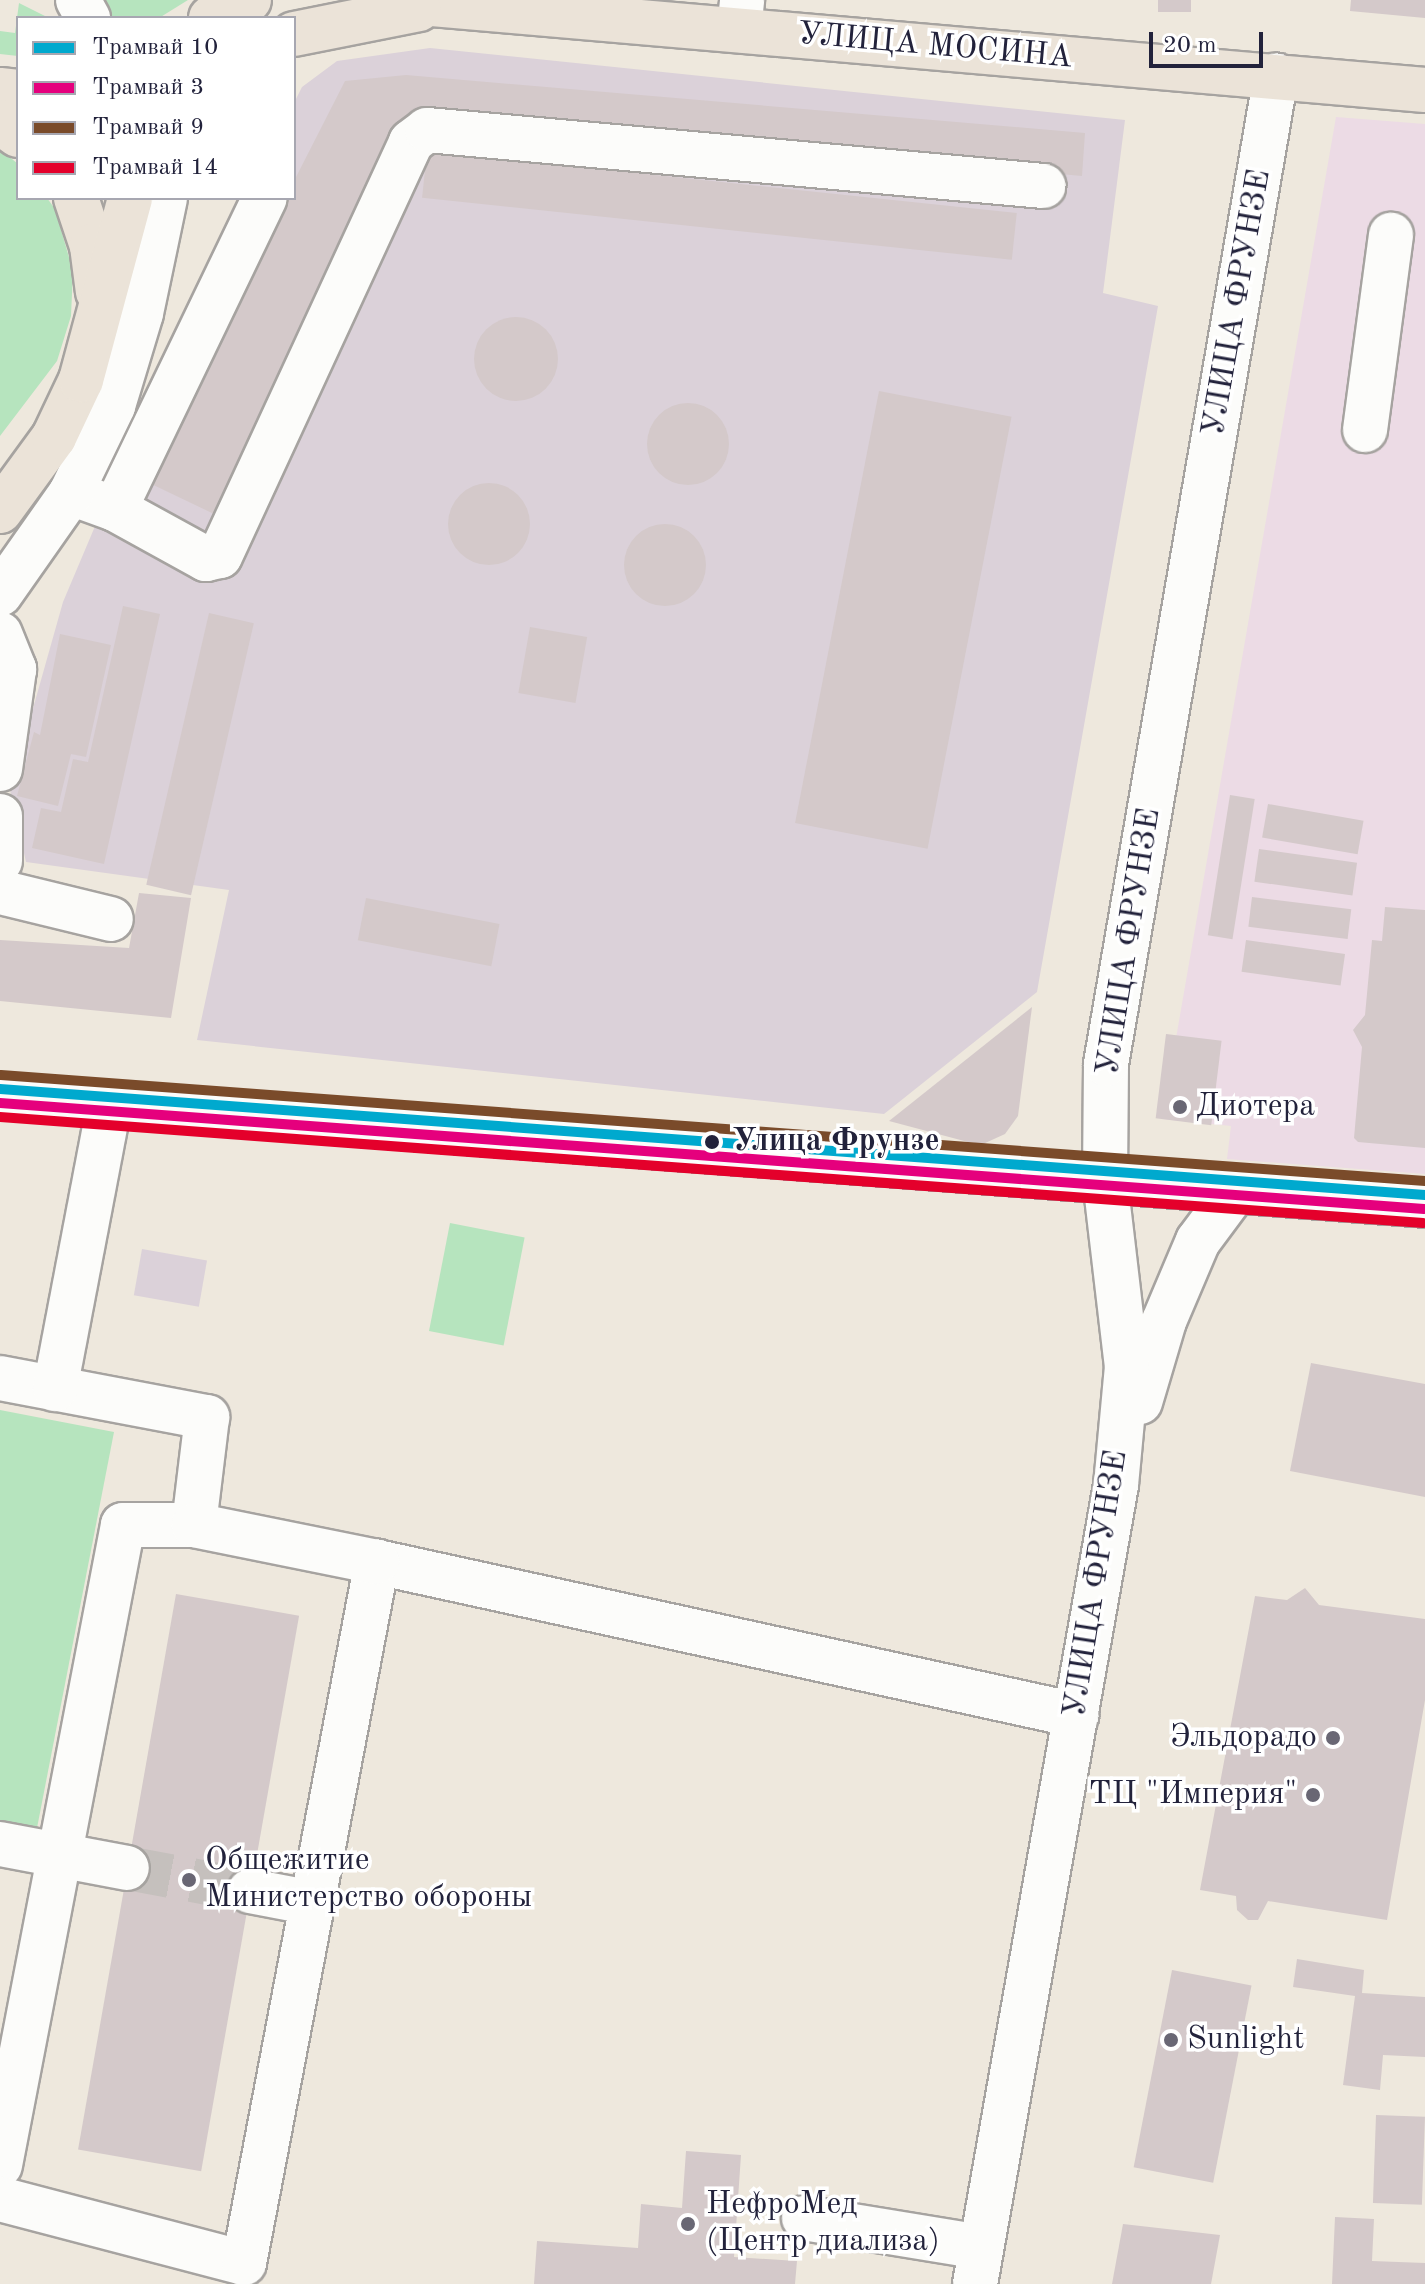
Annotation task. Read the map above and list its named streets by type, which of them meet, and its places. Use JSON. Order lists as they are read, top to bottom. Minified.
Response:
{"streets":{"main road":["УЛИЦА МОСИНА"],"street":["УЛИЦА ФРУНЗЕ"]},"crossings":[["УЛИЦА МОСИНА","УЛИЦА ФРУНЗЕ"]],"places":["Диотера","Улица Фрунзе","Эльдорадо","ТЦ \"Империя\"","Общежитие Министерство обороны","Sunlight","НефроМед (Центр диализа)"],"lines":["tram line 9","tram line 10","tram line 3","tram line 14"],"legend":["Трамвай 10","Трамвай 3","Трамвай 9","Трамвай 14"],"scale_bar":"20 m"}
